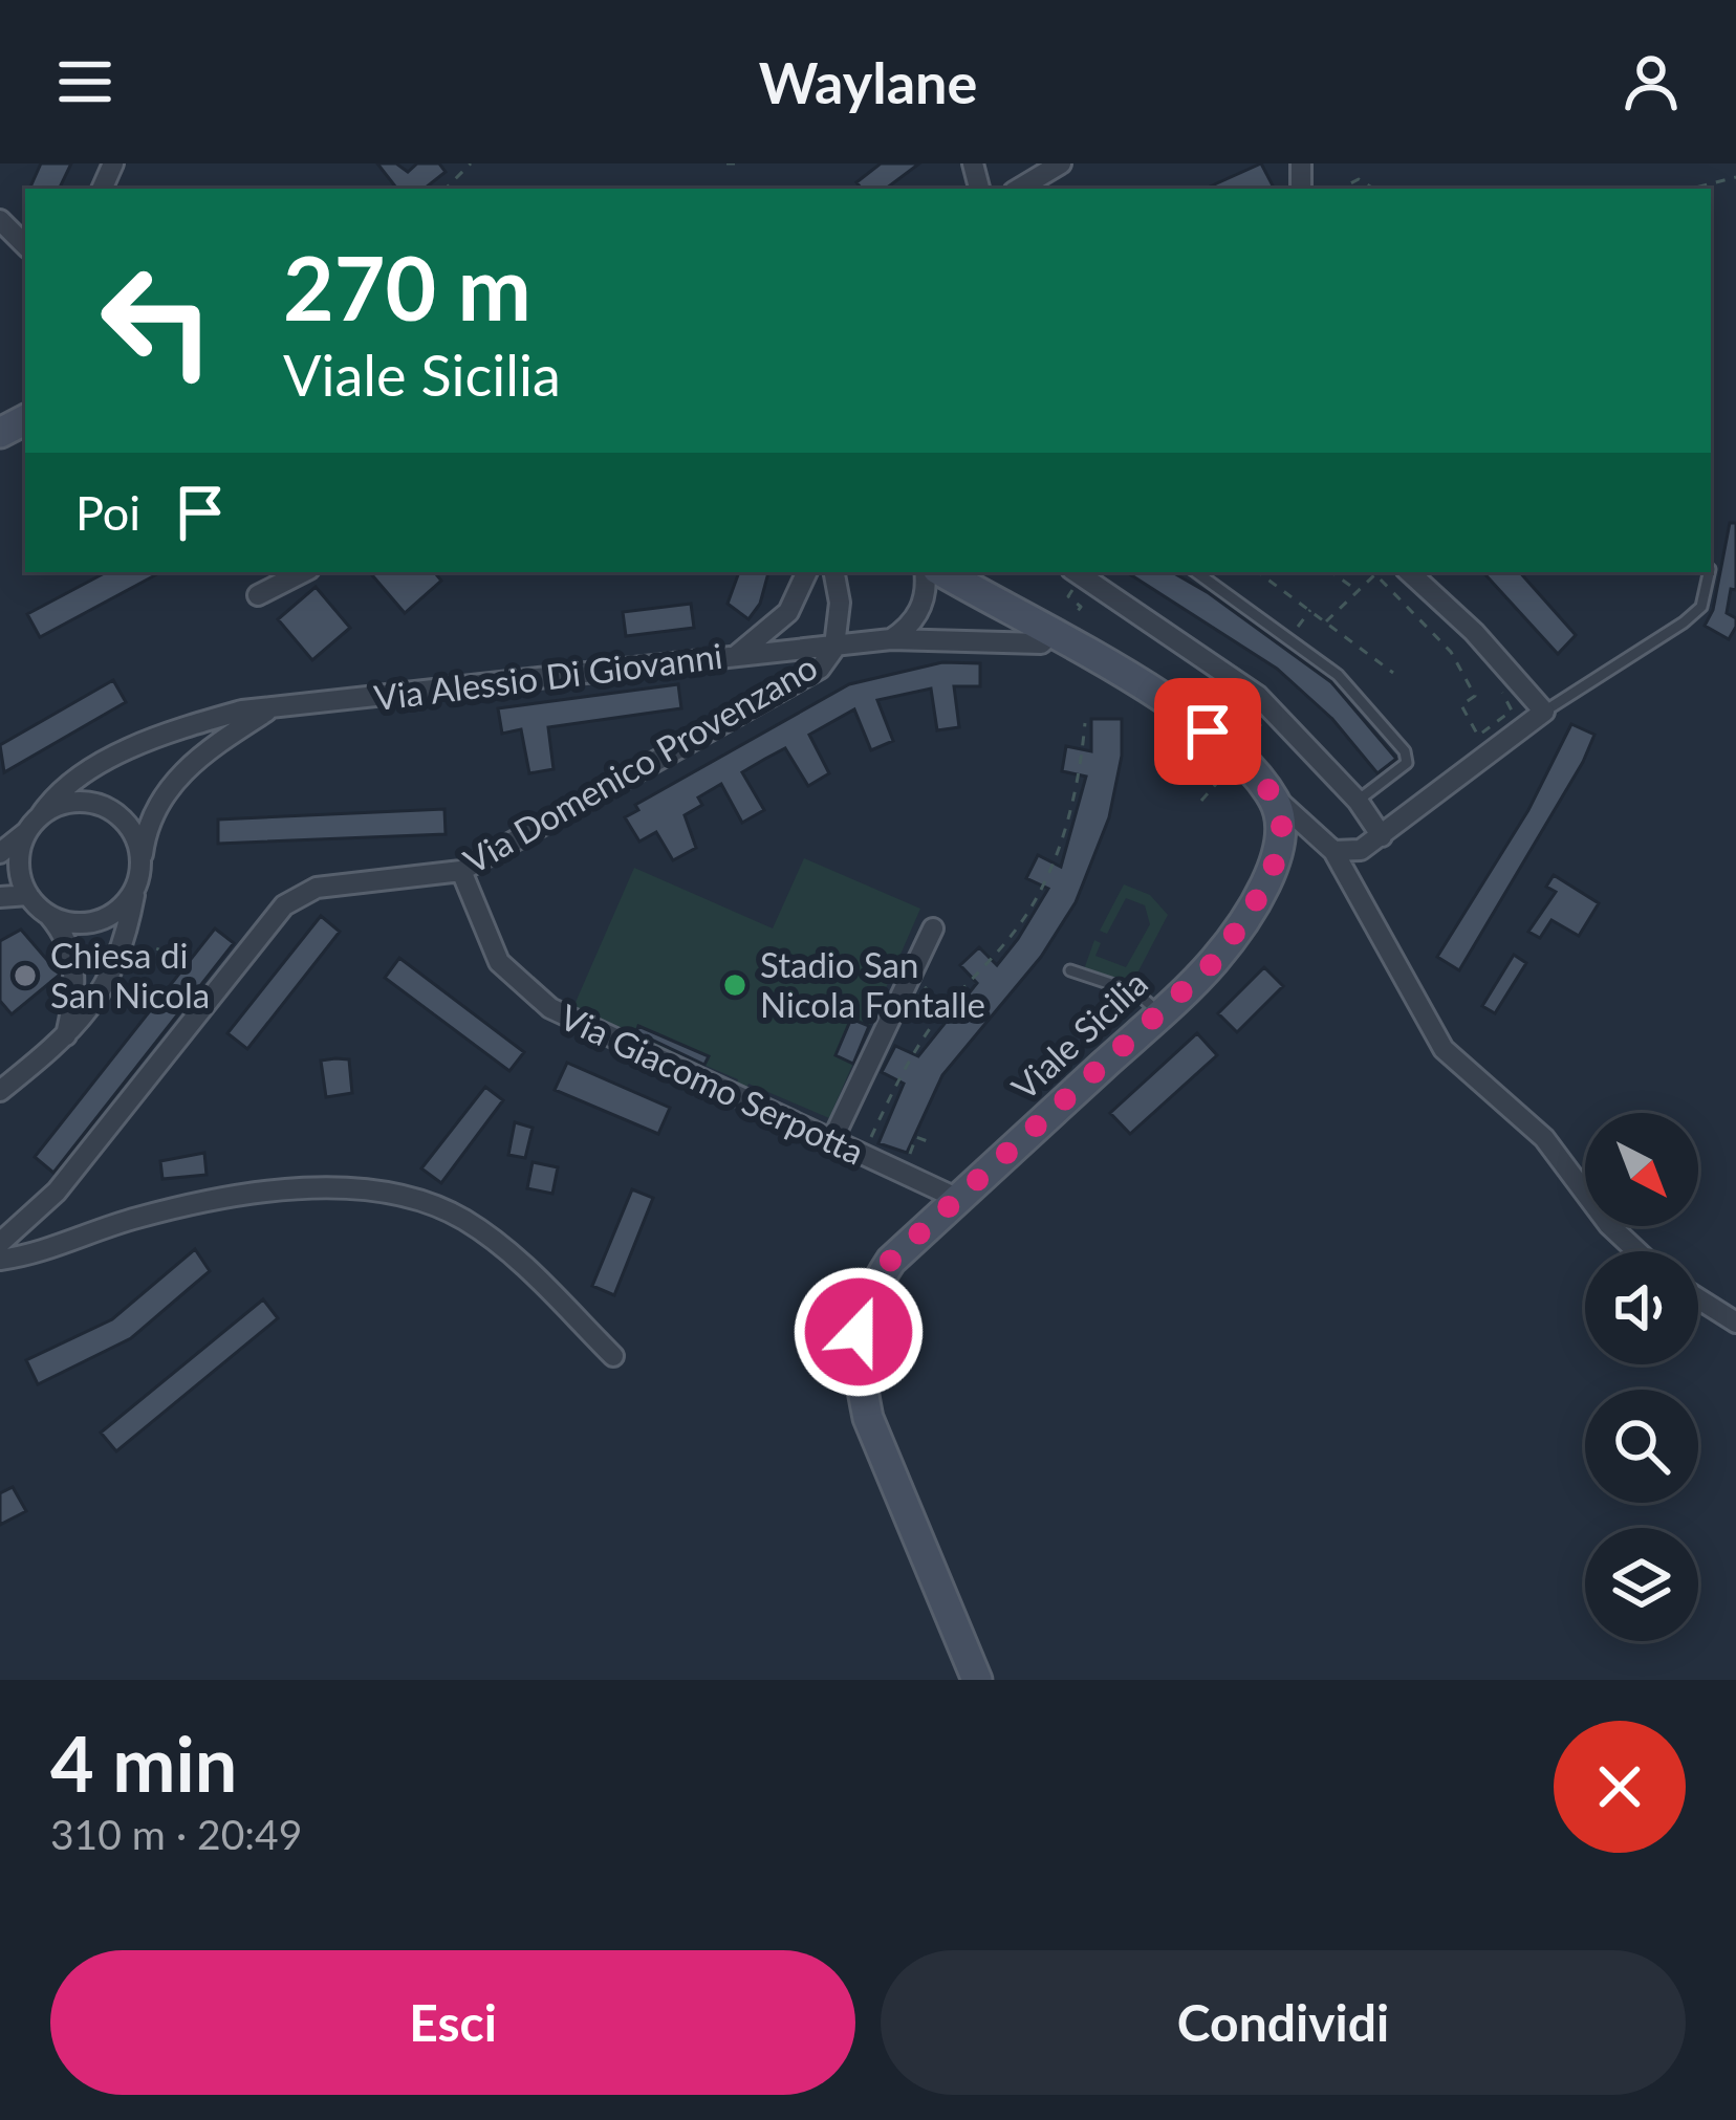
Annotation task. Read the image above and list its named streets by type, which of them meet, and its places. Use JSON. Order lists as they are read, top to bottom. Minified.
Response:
{"streets":{"street":["Via Alessio Di Giovanni","Via Domenico Provenzano","Viale Sicilia","Via Giacomo Serpotta"]},"crossings":[["Via Alessio Di Giovanni","Via Domenico Provenzano"],["Via Domenico Provenzano","Via Giacomo Serpotta"],["Viale Sicilia","Via Giacomo Serpotta"]],"places":["Chiesa di San Nicola","Stadio San Nicola Fontalle"],"north":"bottom right","page":{"header":"Waylane","turn":["270 m","Viale Sicilia"],"then":"Poi","heading":["4 min","310 m · 20:49"],"buttons":["Esci","Condividi"]}}
